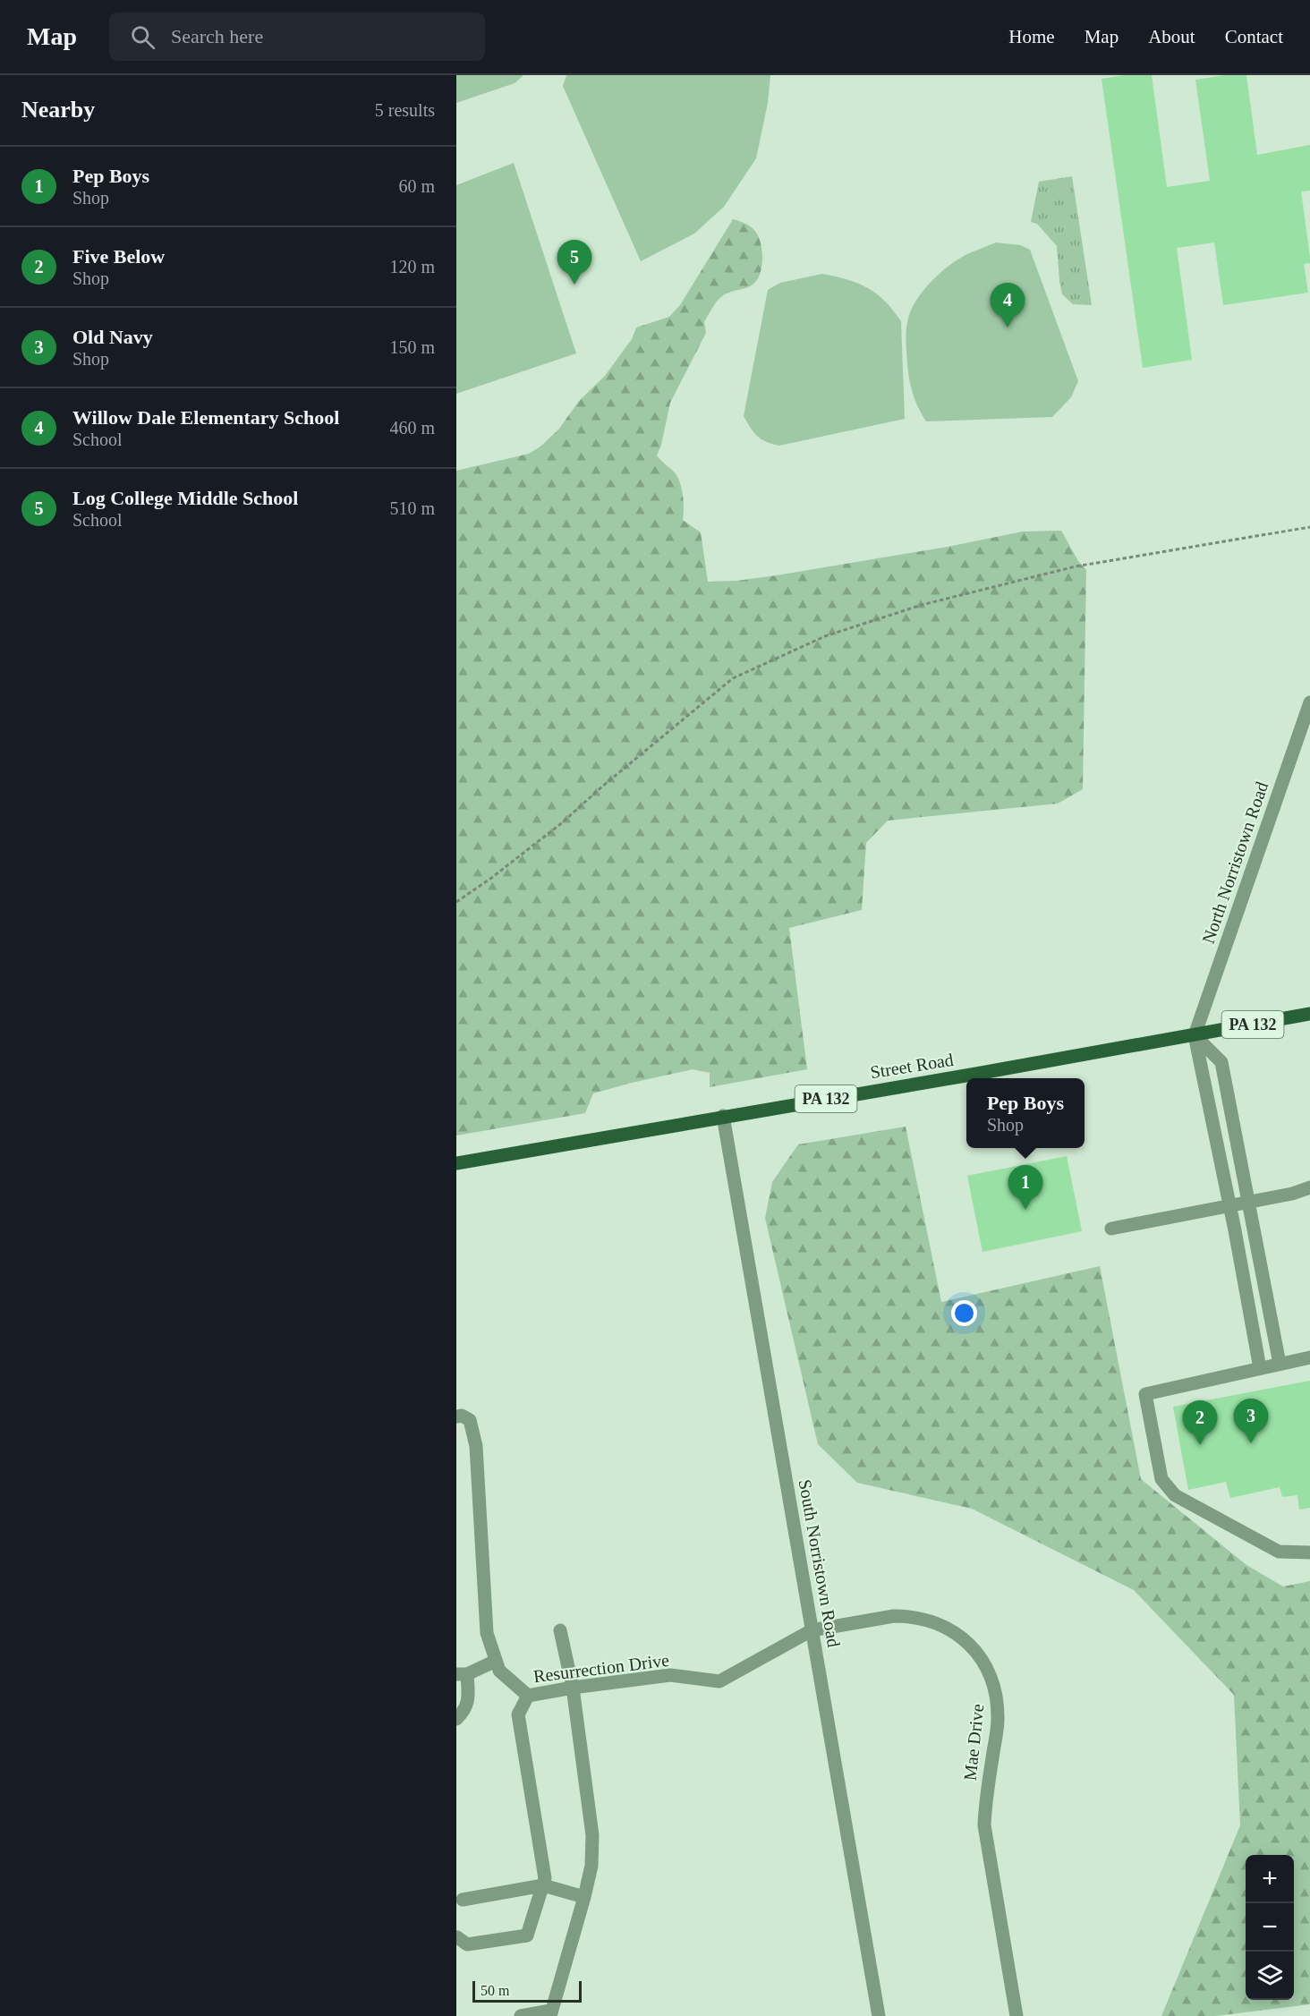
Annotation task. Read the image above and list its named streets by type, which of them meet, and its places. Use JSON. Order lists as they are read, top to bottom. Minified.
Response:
{"streets":{"main road":["PA 132","Street Road"],"street":["North Norristown Road","South Norristown Road","Resurrection Drive","Mae Drive"]},"crossings":[["North Norristown Road","Street Road"],["Street Road","South Norristown Road"],["South Norristown Road","Resurrection Drive"],["South Norristown Road","Mae Drive"],["Resurrection Drive","Mae Drive"]],"scale_bar":"50 m","page":{"header":"Map","search":"Search here","nav":["Home","Map","About","Contact"],"heading":["Nearby","5 results"],"list":[{"mark":"1","name":"Pep Boys","note":"Shop","value":"60 m"},{"mark":"2","name":"Five Below","note":"Shop","value":"120 m"},{"mark":"3","name":"Old Navy","note":"Shop","value":"150 m"},{"mark":"4","name":"Willow Dale Elementary School","note":"School","value":"460 m"},{"mark":"5","name":"Log College Middle School","note":"School","value":"510 m"}],"pins":["5","4","1","3","2"],"popup":["Pep Boys","Shop"],"map_buttons":["+","−"],"scale":"50 m"}}
